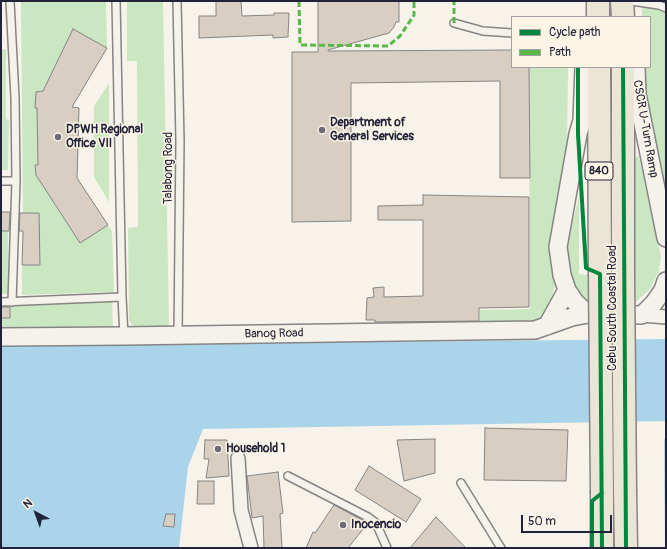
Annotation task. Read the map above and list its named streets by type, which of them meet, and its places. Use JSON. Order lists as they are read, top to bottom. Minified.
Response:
{"streets":{"highway":["840","Cebu South Coastal Road"],"street":["CSCR U-Turn Ramp","Banog Road"],"lane":["Talabong Road"]},"crossings":[["Talabong Road","Banog Road"]],"places":["Department of General Services","DPWH Regional Office VII","Household 1","Inocencio"],"legend":["Cycle path","Path"],"scale_bar":"50 m","north":"top left"}
